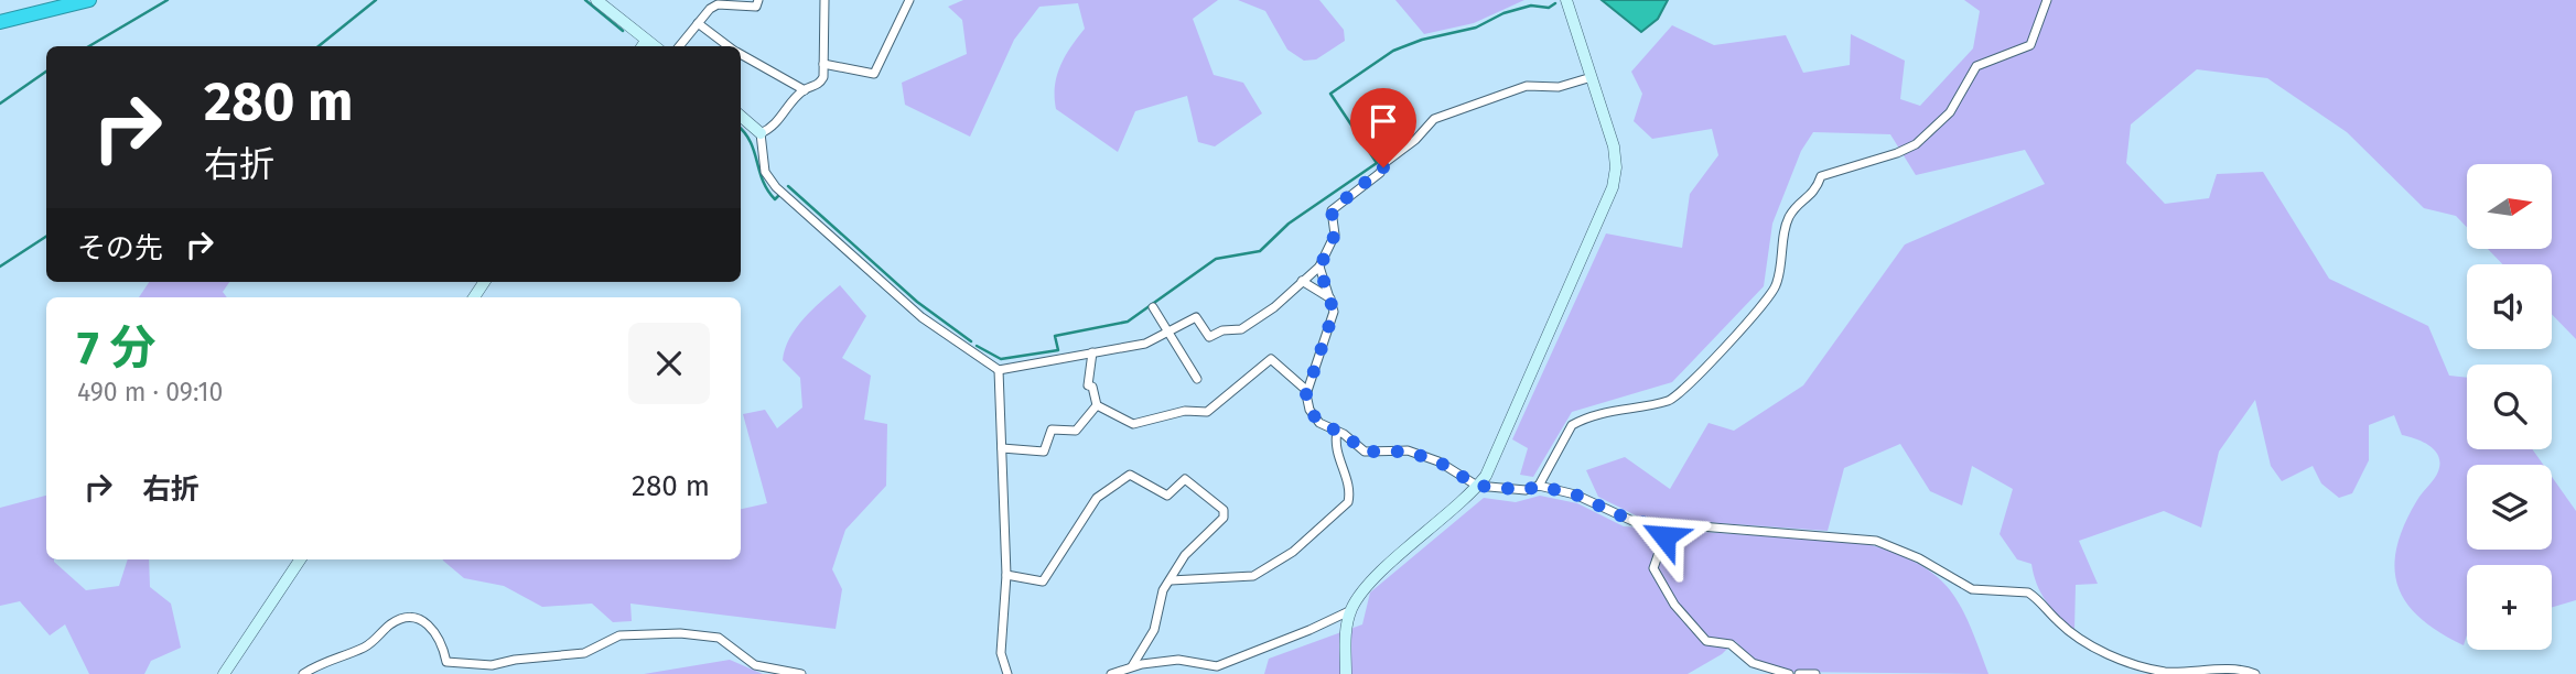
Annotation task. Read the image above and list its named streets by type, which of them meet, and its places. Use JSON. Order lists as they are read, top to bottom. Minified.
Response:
{"north":"right","page":{"turn":["280 m","右折"],"map_buttons":"+","then":"その先","heading":["7 分","490 m · 09:10"],"list":[{"name":"右折","value":"280 m"}]}}
